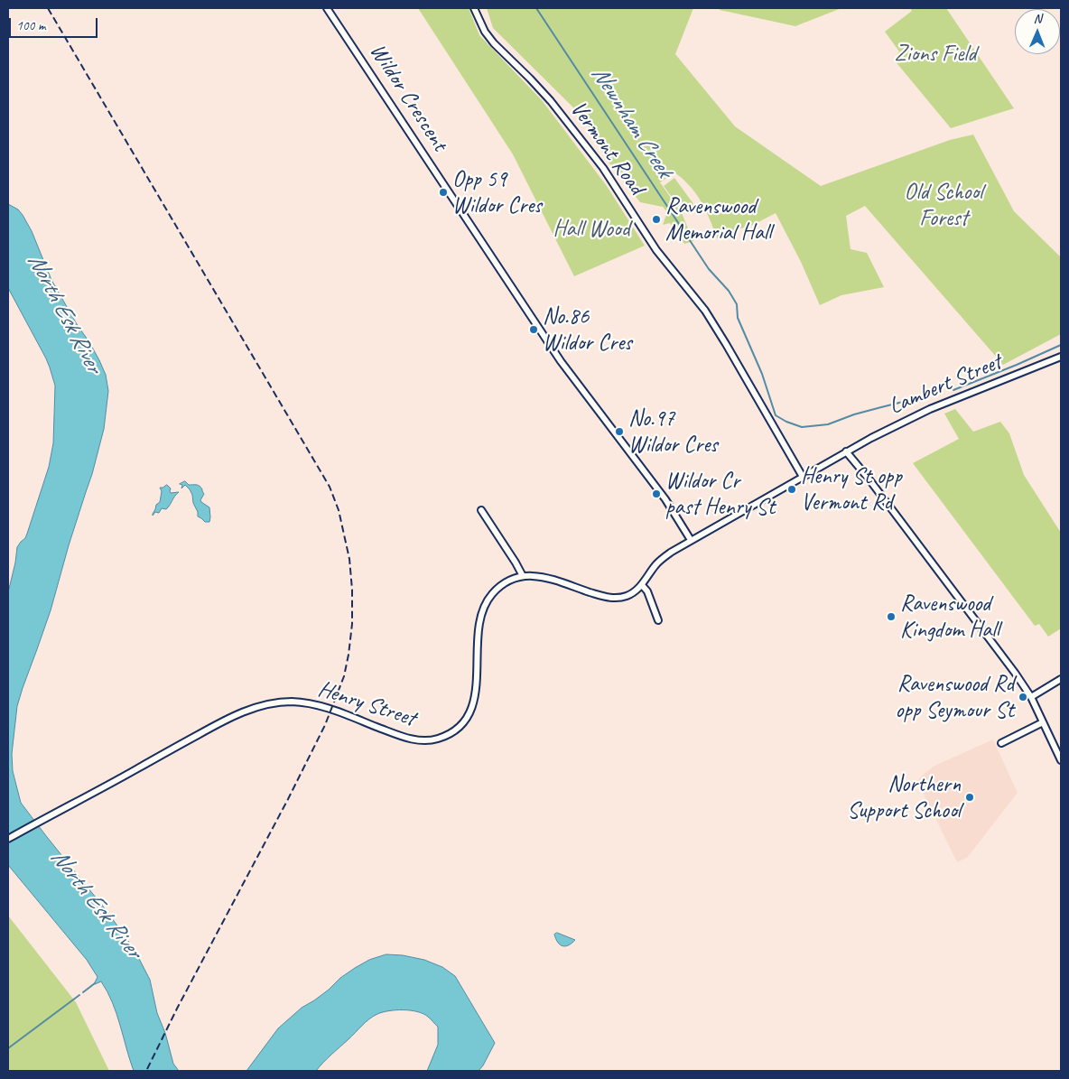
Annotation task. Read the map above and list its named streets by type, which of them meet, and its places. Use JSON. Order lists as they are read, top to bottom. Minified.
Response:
{"streets":{"street":["Wildor Crescent","Vermont Road","Lambert Street","Henry Street"]},"crossings":[["Wildor Crescent","Henry Street"],["Vermont Road","Henry Street"],["Lambert Street","Henry Street"]],"water":["Newnham Creek","North Esk River"],"parks":["Zions Field","Old School Forest","Hall Wood"],"places":["Opp 59 Wildor Cres","Ravenswood Memorial Hall","No.86 Wildor Cres","No.97 Wildor Cres","Henry St opp Vermont Rd","Wildor Cr past Henry St","Ravenswood Kingdom Hall","Ravenswood Rd opp Seymour St","Northern Support School"],"scale_bar":"100 m","north":"top"}
